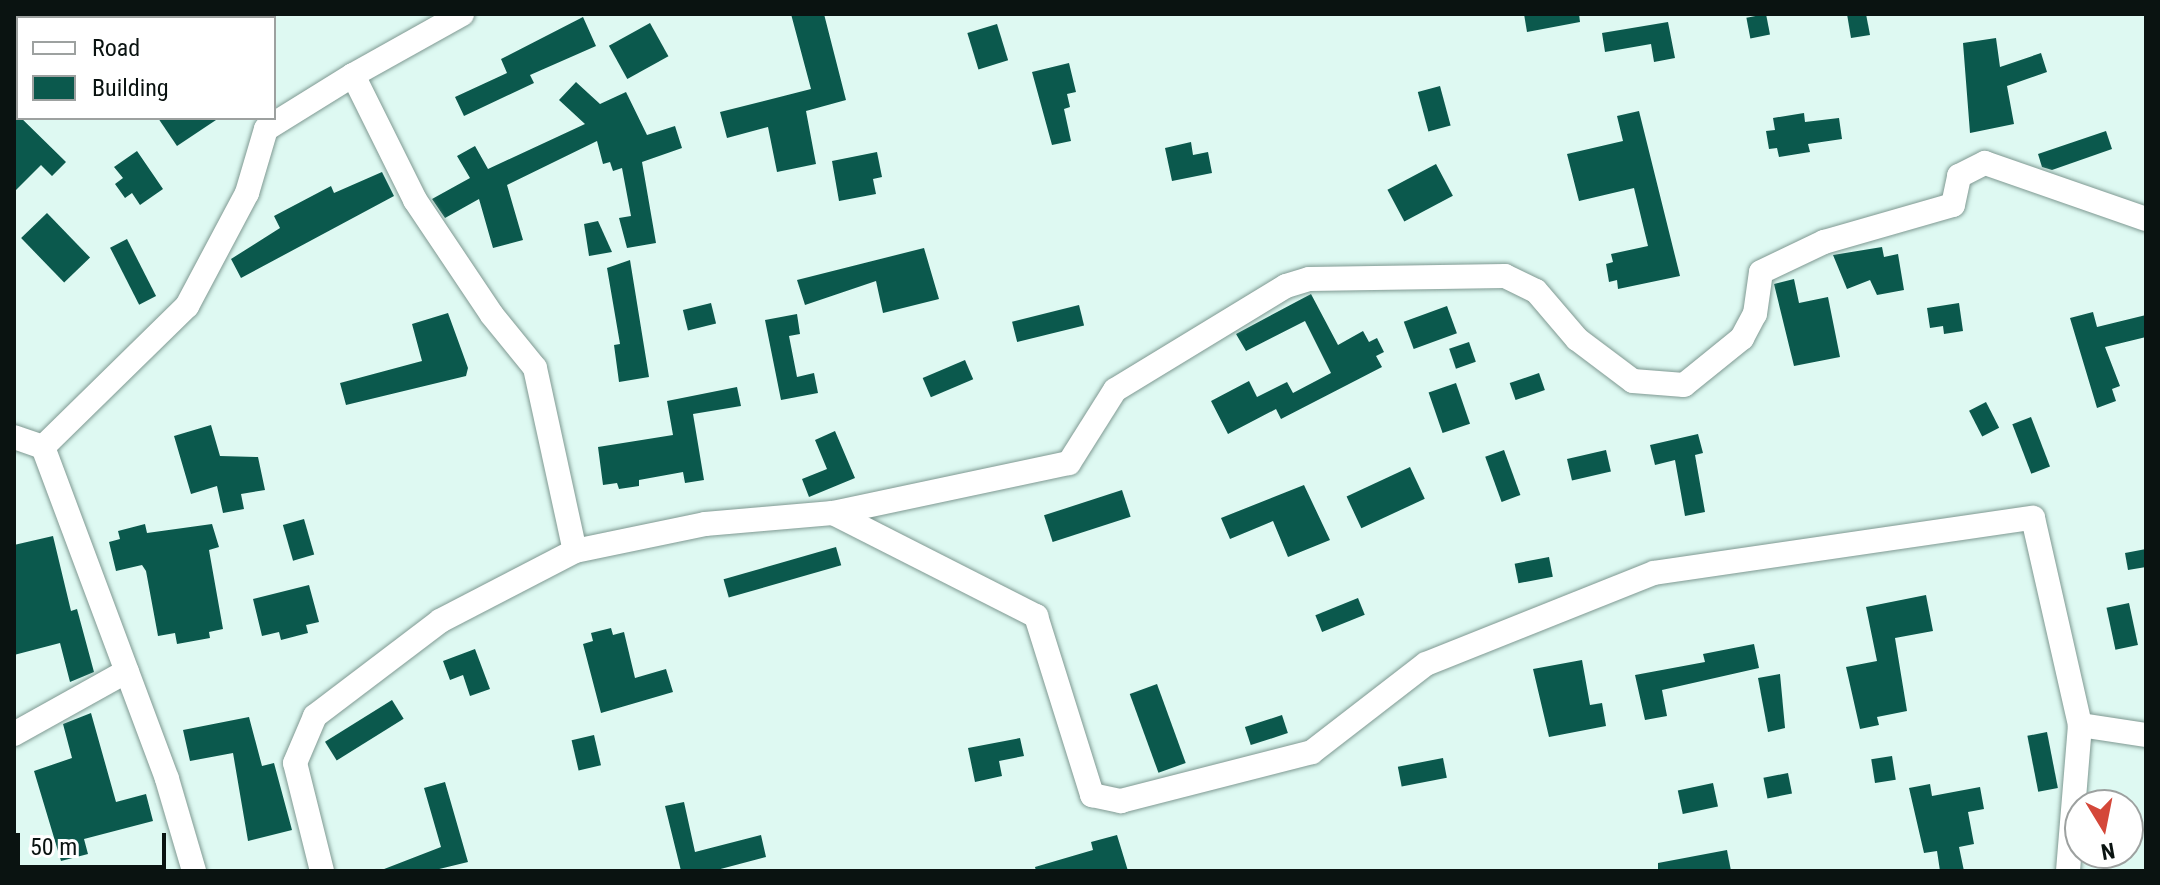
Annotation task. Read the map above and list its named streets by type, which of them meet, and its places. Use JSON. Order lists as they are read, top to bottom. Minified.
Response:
{"legend":["Road","Building"],"scale_bar":"50 m","north":"bottom"}
